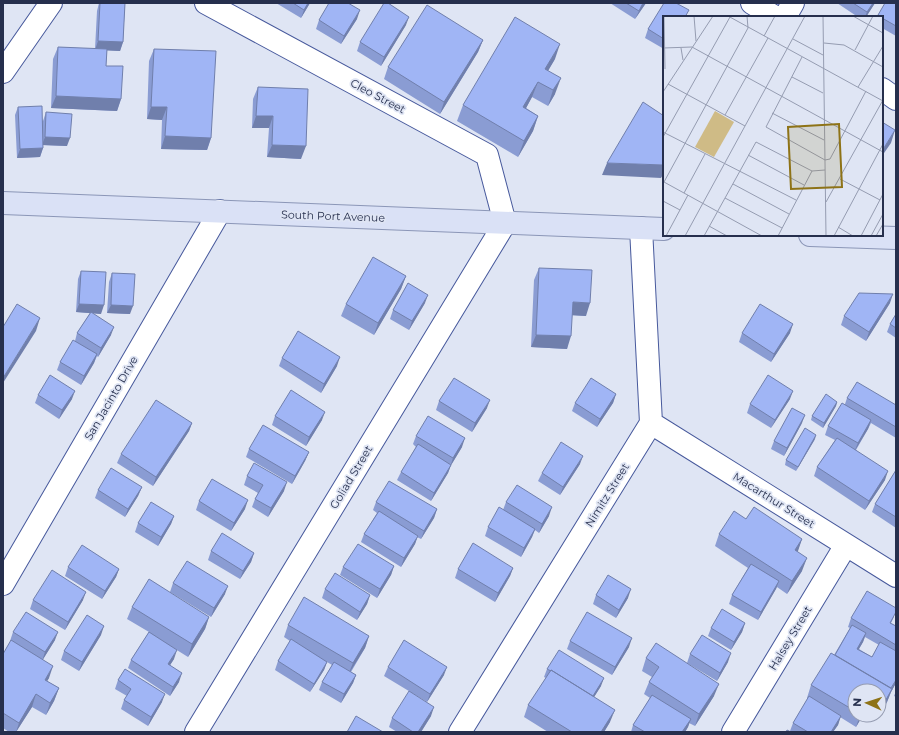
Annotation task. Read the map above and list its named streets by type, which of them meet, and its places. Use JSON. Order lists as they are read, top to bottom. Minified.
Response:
{"streets":{"main road":["South Port Avenue"],"street":["Cleo Street","San Jacinto Drive","Goliad Street","Nimitz Street","Macarthur Street","Halsey Street"]},"crossings":[["Cleo Street","South Port Avenue"],["Cleo Street","Goliad Street"],["South Port Avenue","San Jacinto Drive"],["South Port Avenue","Goliad Street"],["Nimitz Street","Macarthur Street"],["Macarthur Street","Halsey Street"]],"north":"left"}
